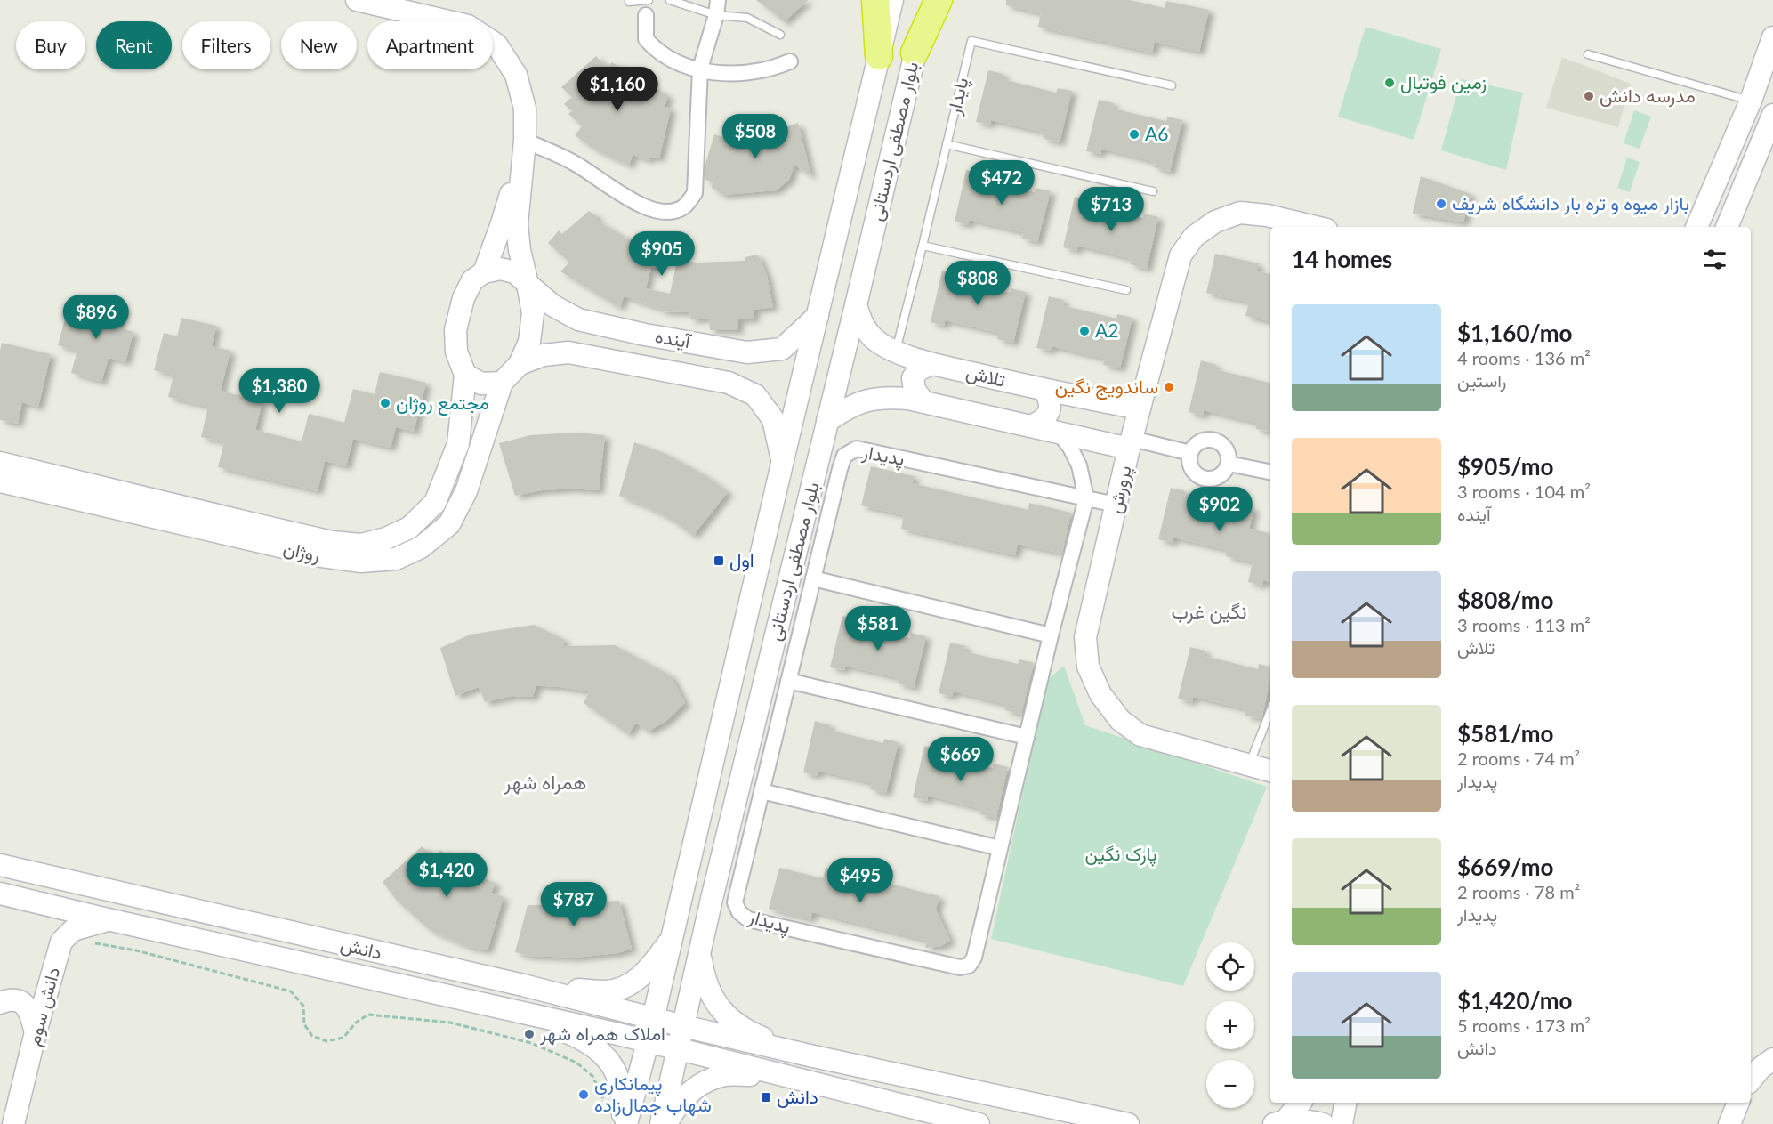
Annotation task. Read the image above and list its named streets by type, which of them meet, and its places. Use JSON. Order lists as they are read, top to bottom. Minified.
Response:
{"streets":{"street":["بلوار مصطفی اردستانی","آینده","تلاش","پدیدار","پرورش","روژان","دانش","دانش سوم"],"lane":["پایدار"]},"crossings":[["پایدار","تلاش"],["بلوار مصطفی اردستانی","آینده"],["بلوار مصطفی اردستانی","تلاش"],["بلوار مصطفی اردستانی","دانش"],["آینده","روژان"],["تلاش","پدیدار"],["تلاش","پرورش"],["دانش","دانش سوم"]],"districts":["نگین غرب","همراه شهر"],"parks":["پارک نگین"],"places":{"other":["زمین فوتبال","مدرسه دانش","A6","بازار میوه و تره بار دانشگاه شریف","A2","ساندویج نگین","مجتمع روژان","املاک همراه شهر","پیمانکاری شهاب جمال‌زاده"],"transit":["اول","دانش"]},"page":{"chip":["Buy","Rent","Filters","New","Apartment"],"price":["$1,160","$508","$472","$713","$905","$808","$896","$1,380","$902","$581","$669","$1,420","$495","$787"],"heading":"14 homes","list":[{"name":"$1,160/mo","note":"4 rooms · 136 m² · راستین"},{"name":"$905/mo","note":"3 rooms · 104 m² · آینده"},{"name":"$808/mo","note":"3 rooms · 113 m² · تلاش"},{"name":"$581/mo","note":"2 rooms · 74 m² · پدیدار"},{"name":"$669/mo","note":"2 rooms · 78 m² · پدیدار"},{"name":"$1,420/mo","note":"5 rooms · 173 m² · دانش"}],"map_buttons":["+","−"]}}
